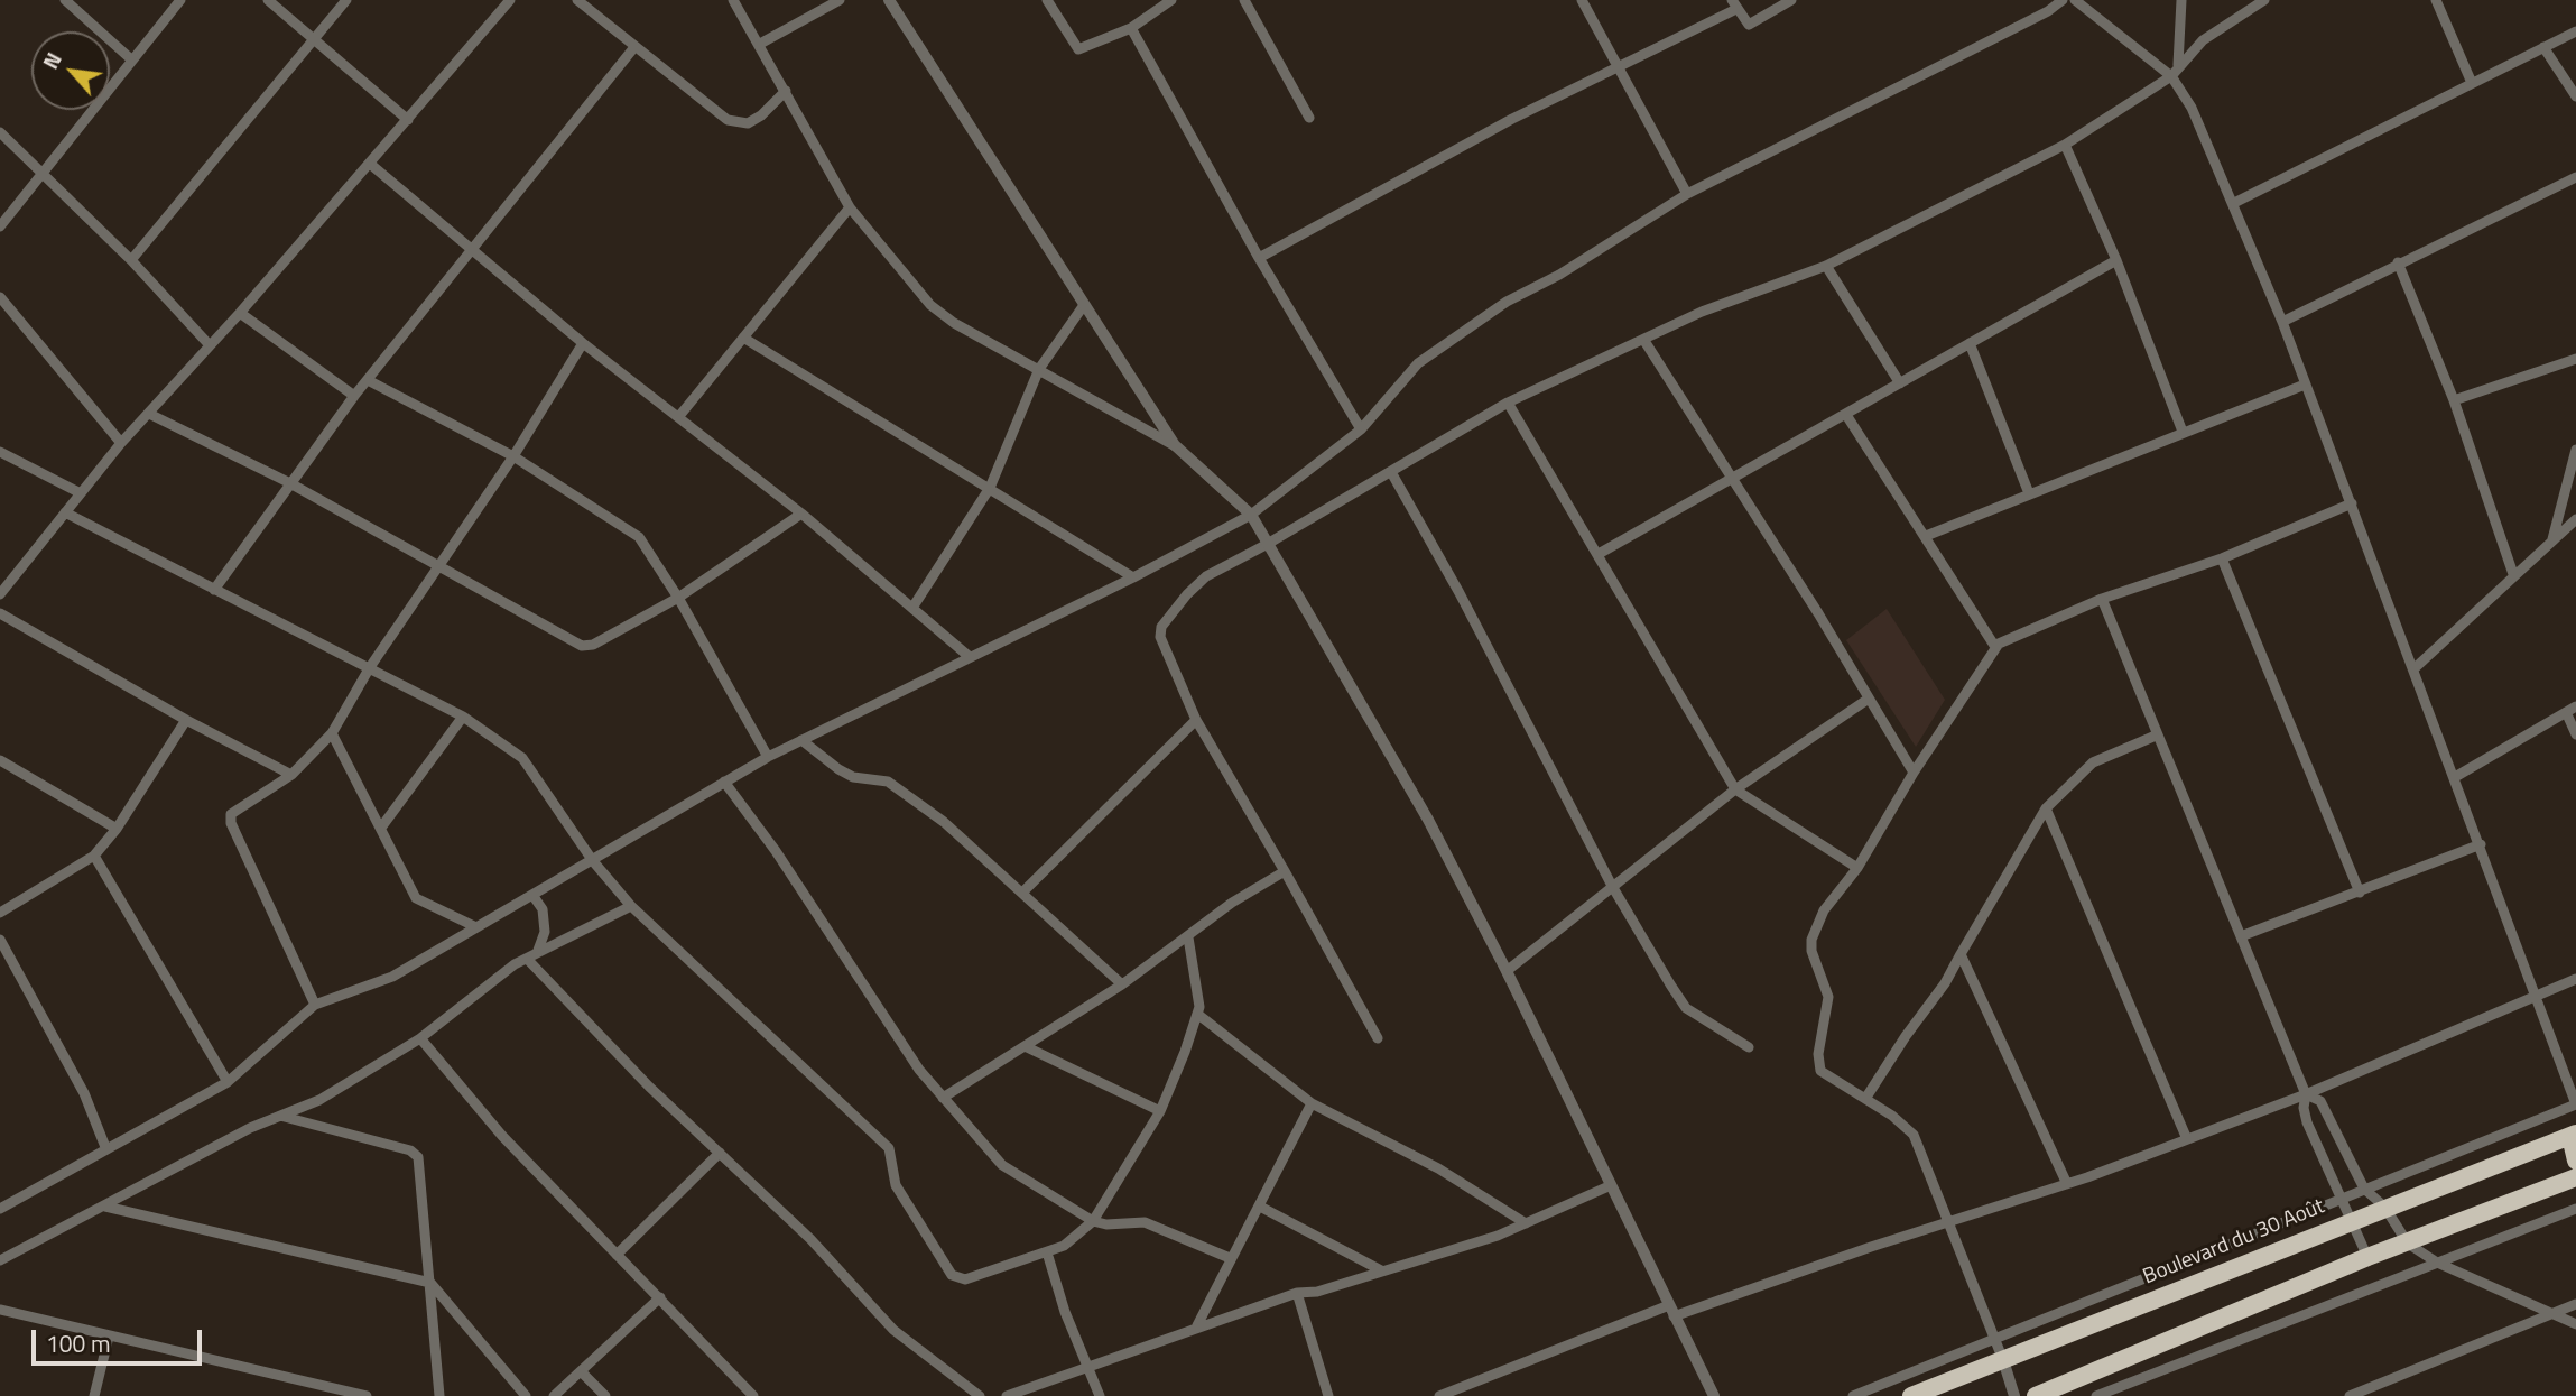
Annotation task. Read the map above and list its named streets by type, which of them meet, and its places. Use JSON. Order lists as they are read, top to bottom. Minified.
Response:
{"streets":{"highway":["Boulevard du 30 Août"]},"scale_bar":"100 m","north":"top left"}
